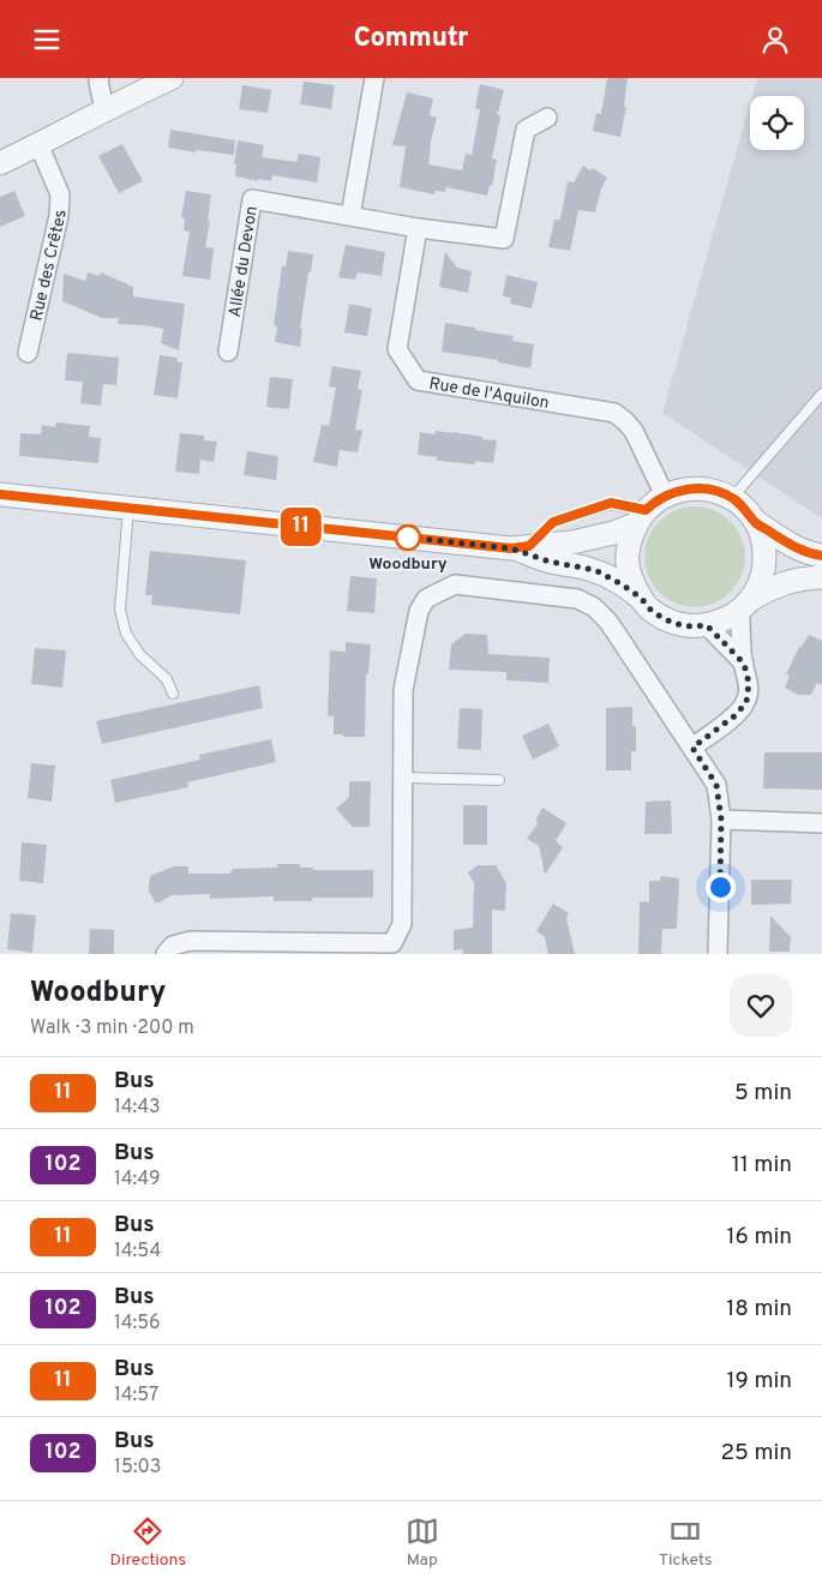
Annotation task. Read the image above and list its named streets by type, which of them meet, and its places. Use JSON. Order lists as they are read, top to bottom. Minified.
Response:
{"streets":{"street":["Allée du Devon","Rue des Crêtes","Rue de l'Aquilon"]},"places":["Woodbury"],"lines":["bus line 11"],"page":{"header":"Commutr","on_map":"11","heading":["Woodbury","Walk · 3 min · 200 m"],"list":[{"mark":"11","name":"Bus","note":"14:43","value":"5 min"},{"mark":"102","name":"Bus","note":"14:49","value":"11 min"},{"mark":"11","name":"Bus","note":"14:54","value":"16 min"},{"mark":"102","name":"Bus","note":"14:56","value":"18 min"},{"mark":"11","name":"Bus","note":"14:57","value":"19 min"},{"mark":"102","name":"Bus","note":"15:03","value":"25 min"}],"tabs":["Directions","Map","Tickets"]}}
